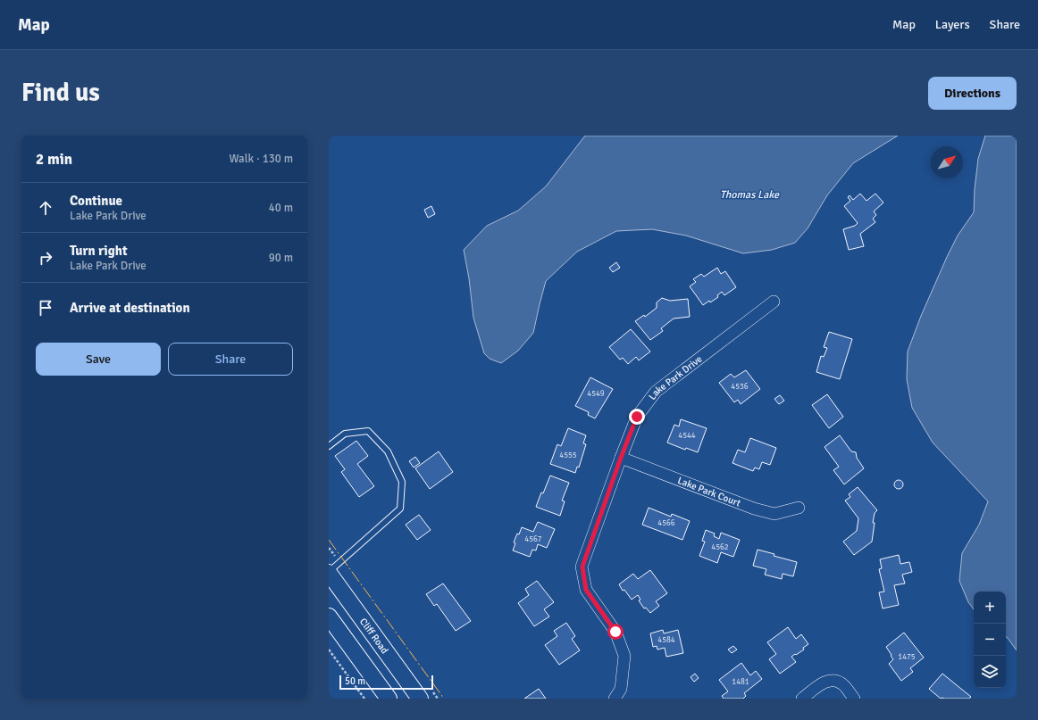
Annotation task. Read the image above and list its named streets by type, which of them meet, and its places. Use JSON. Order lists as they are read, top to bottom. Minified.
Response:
{"streets":{"main road":["Cliff Road"],"street":["Lake Park Drive","Lake Park Court"]},"crossings":[["Lake Park Drive","Lake Park Court"]],"water":["Thomas Lake"],"house_numbers":["4536","4549","4544","4555","4566","4567","4562","4584","1475","1481"],"scale_bar":"50 m","north":"top right","page":{"header":"Map","nav":["Map","Layers","Share"],"buttons":["Directions",["Save","Share"]],"title":"Find us","heading":["2 min","Walk · 130 m"],"list":[["Continue","Lake Park Drive","40 m"],["Turn right","Lake Park Drive","90 m"],"Arrive at destination"],"map_buttons":["+","−"],"scale":"50 m"}}
